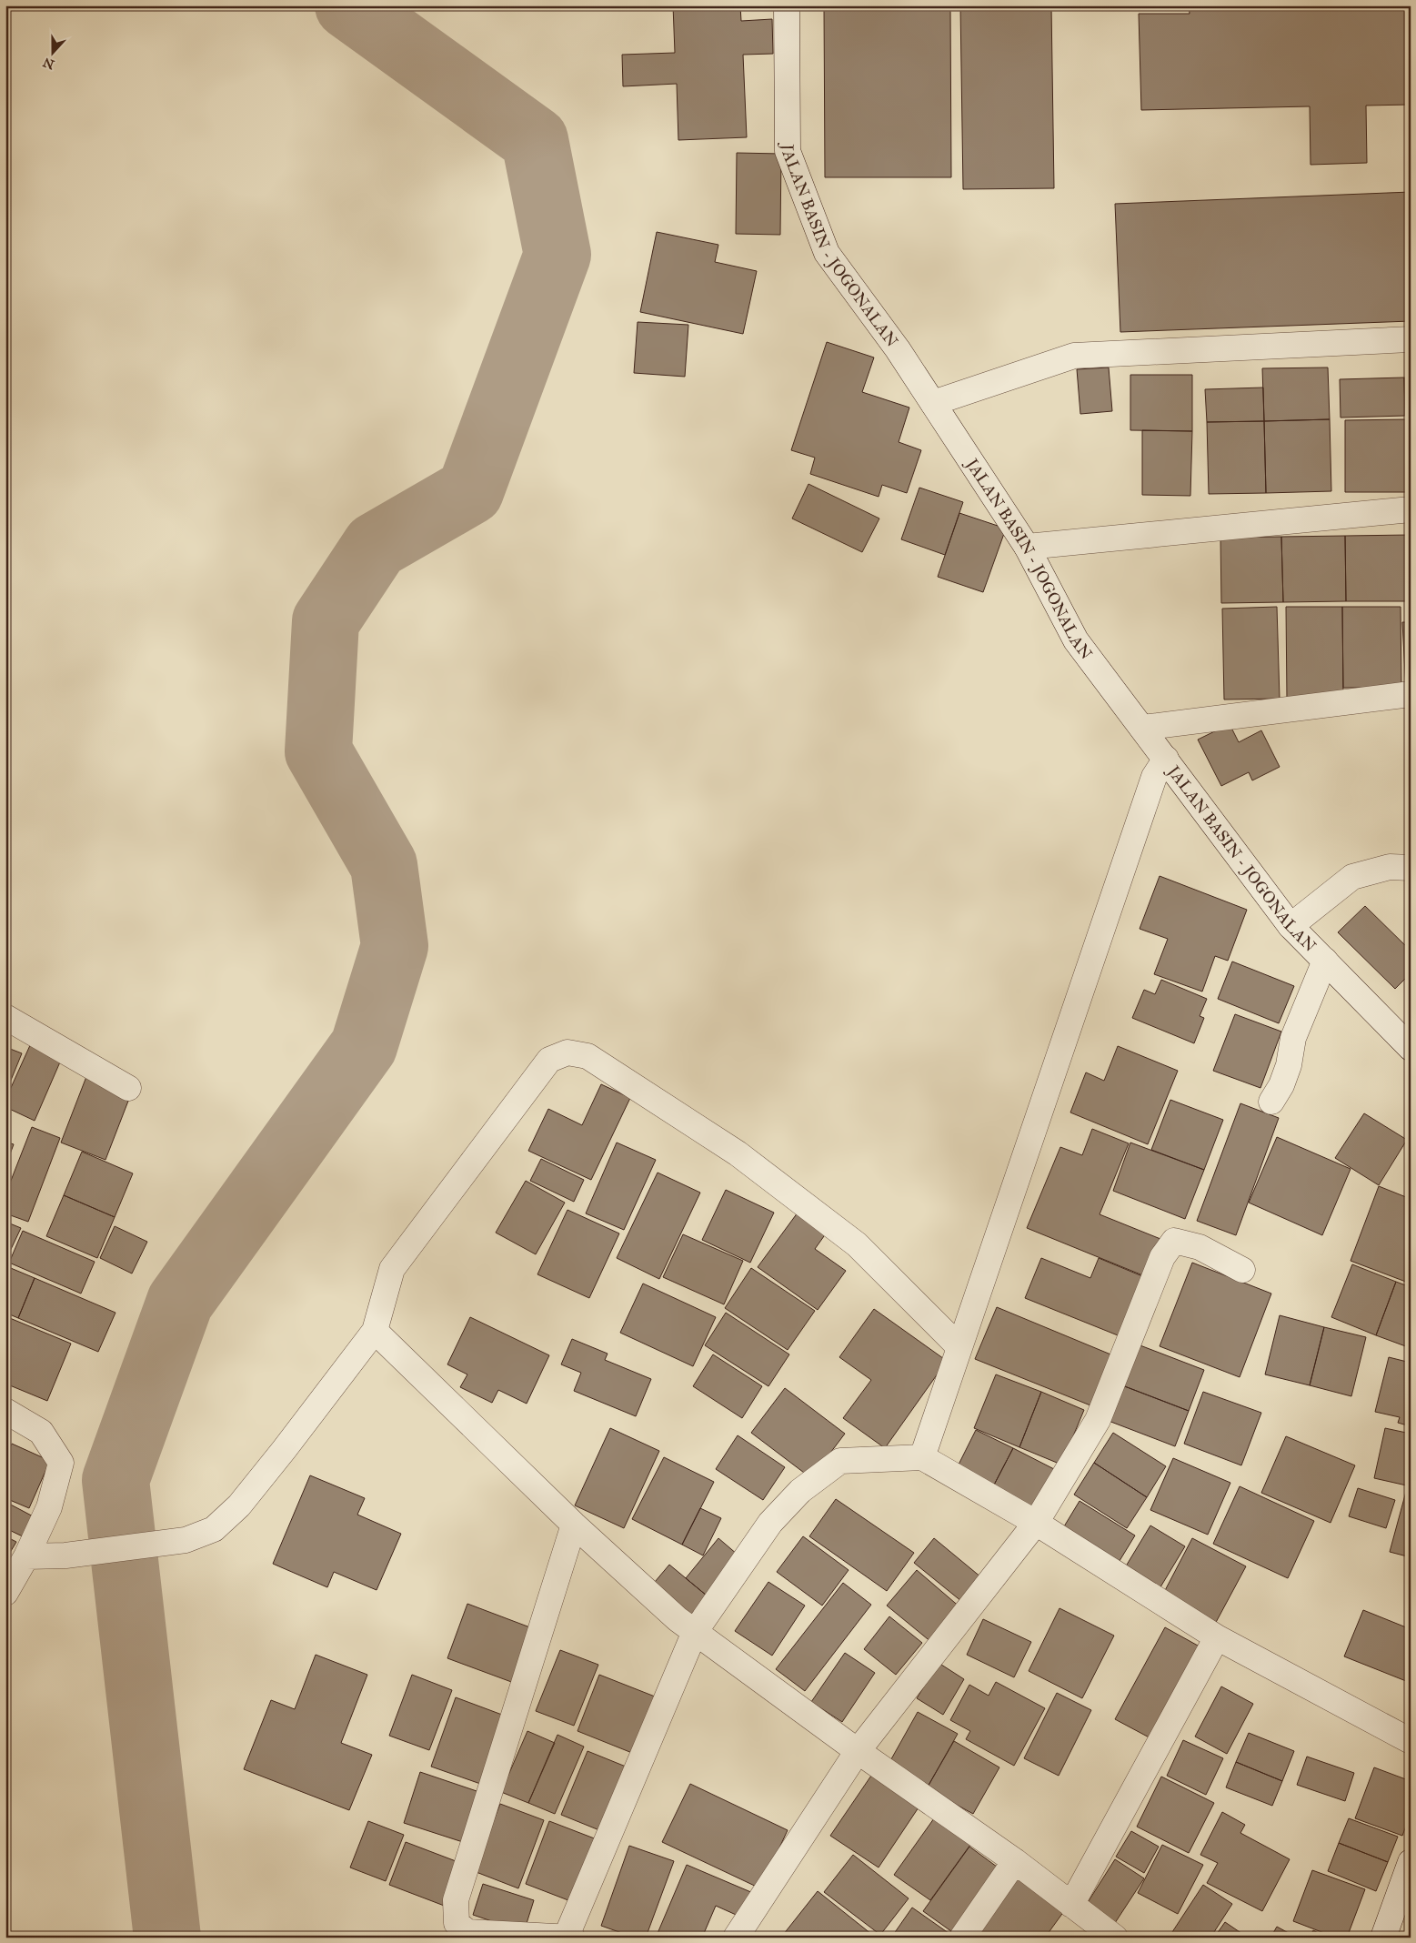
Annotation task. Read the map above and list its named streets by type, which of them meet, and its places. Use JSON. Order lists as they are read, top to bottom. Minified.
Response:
{"streets":{"street":["JALAN BASIN - JOGONALAN"]},"north":"bottom"}
